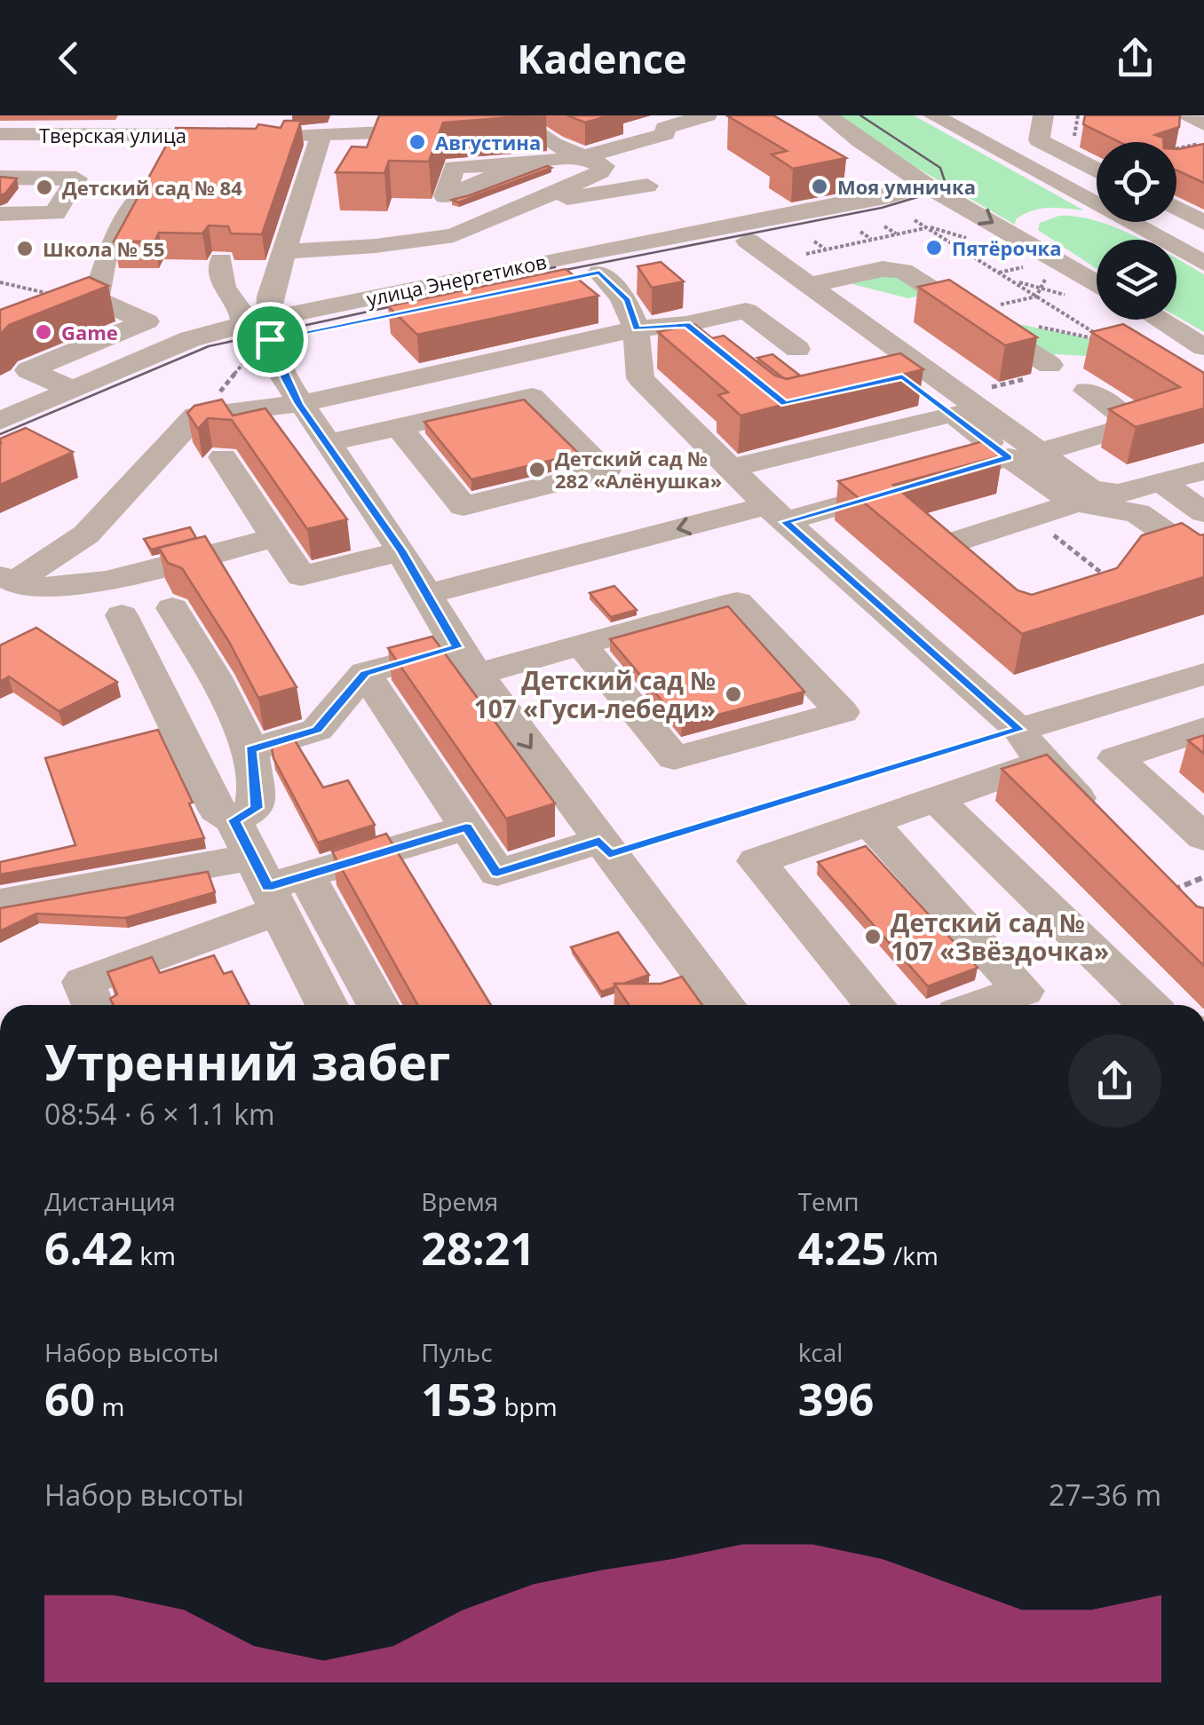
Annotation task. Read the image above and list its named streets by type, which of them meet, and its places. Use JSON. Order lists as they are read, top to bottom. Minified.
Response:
{"streets":{"street":["Тверская улица","улица Энергетиков"]},"places":["Августина","Моя умничка","Детский сад № 84","Пятёрочка","Школа № 55","Game","Детский сад № 282 «Алёнушка»","Детский сад № 107 «Гуси-лебеди»","Детский сад № 107 «Звёздочка»"],"page":{"header":"Kadence","heading":["Утренний забег","08:54 · 6 × 1.1 km"],"stats":[["Дистанция","6.42 km"],["Время","28:21"],["Темп","4:25 /km"],["Набор высоты","60 m"],["Пульс","153 bpm"],["kcal","396"]],"chart":["Набор высоты","27–36 m"]}}
